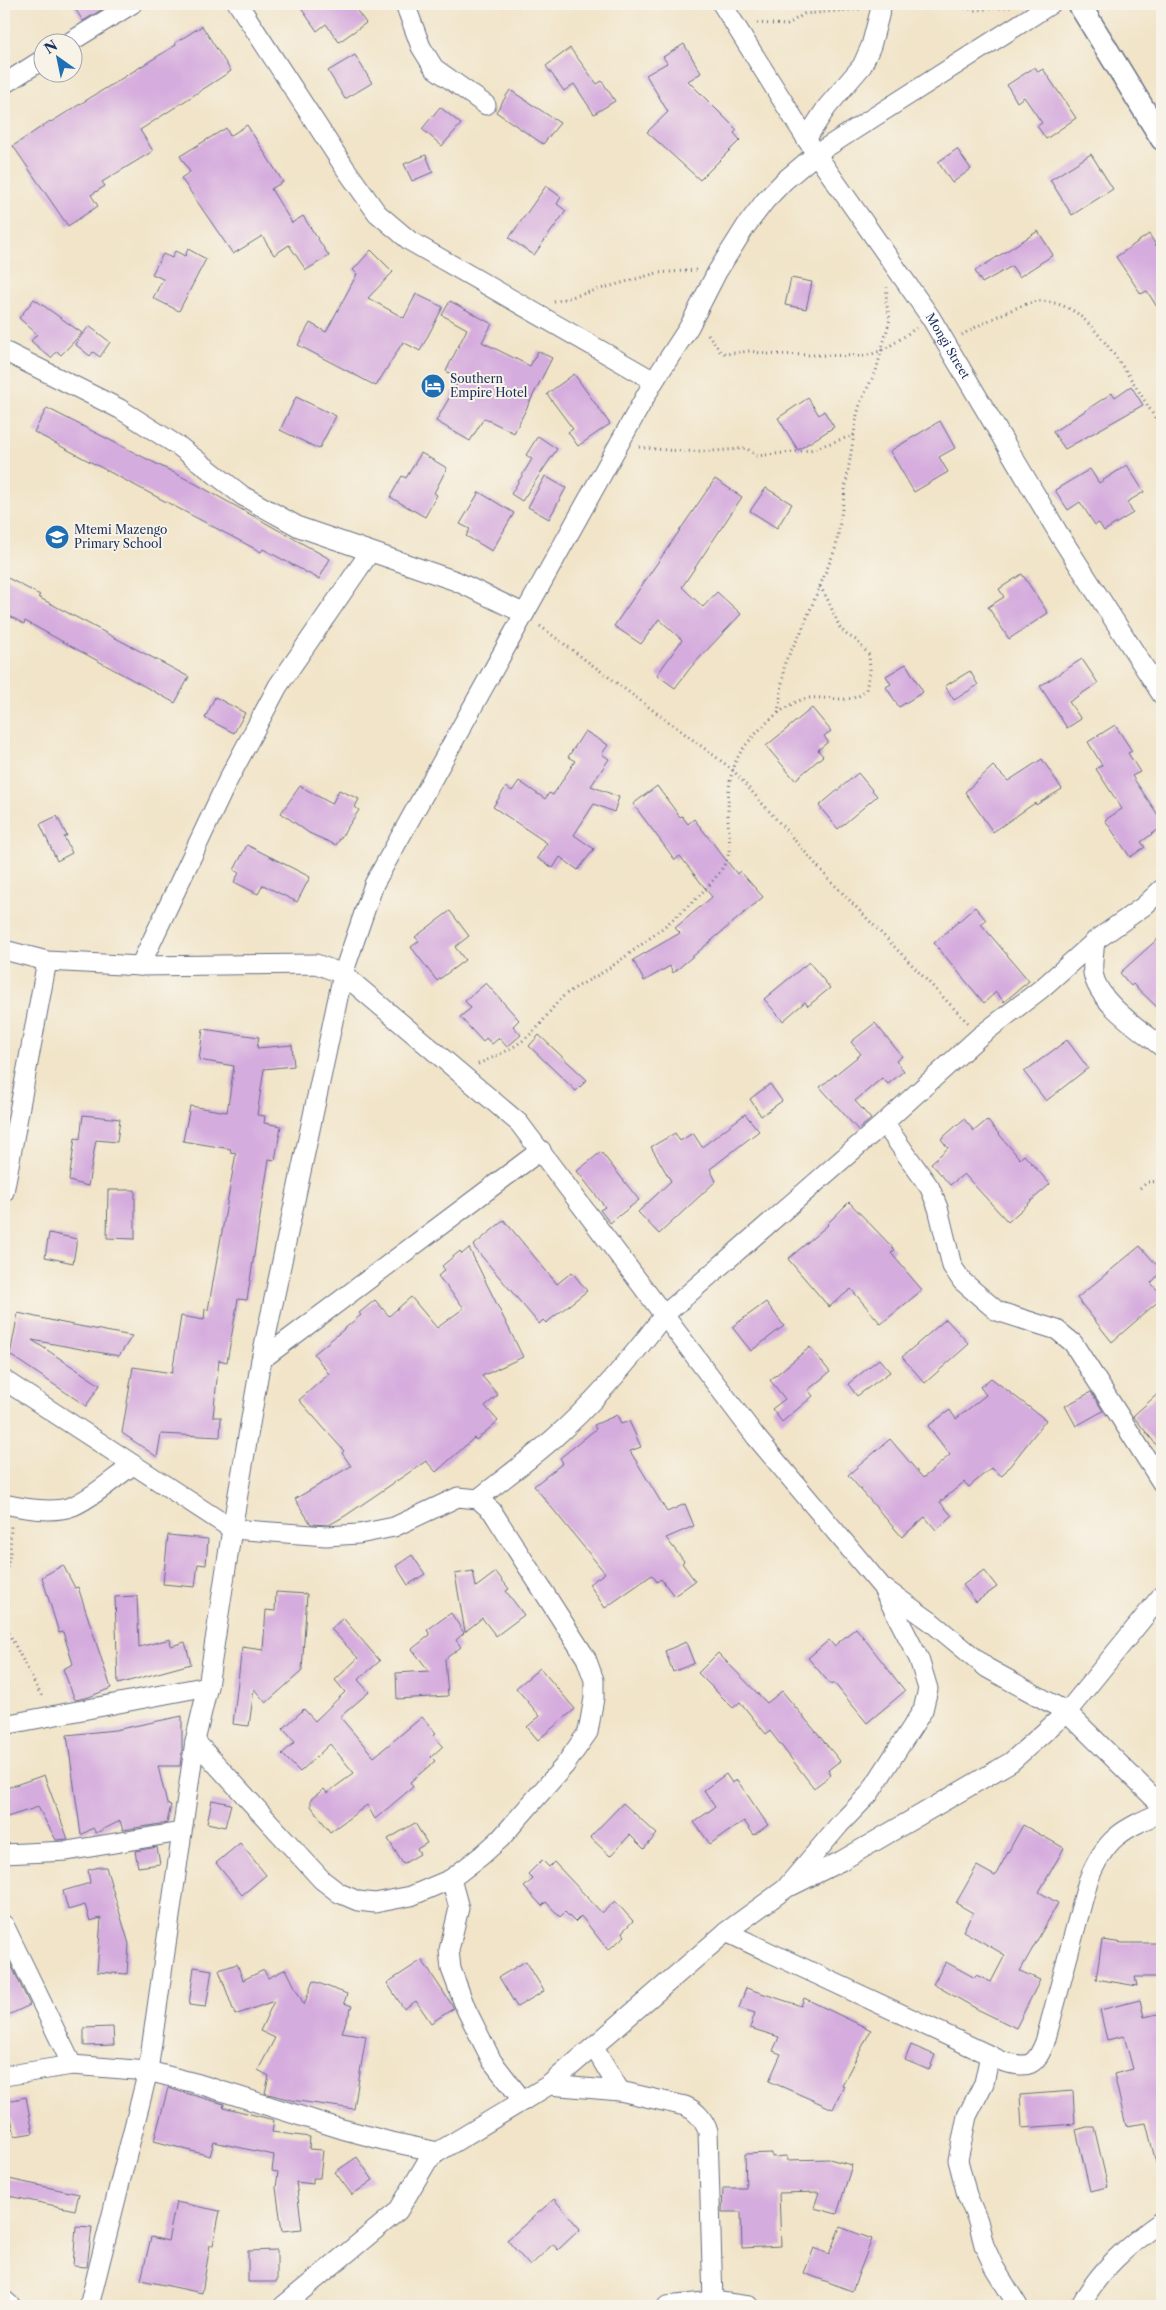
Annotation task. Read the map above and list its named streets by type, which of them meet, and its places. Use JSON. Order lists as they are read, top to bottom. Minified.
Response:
{"streets":{"street":["Mongi Street"]},"places":{"hotel":["Southern Empire Hotel"],"school or university":["Mtemi Mazengo Primary School"]},"north":"top left"}
